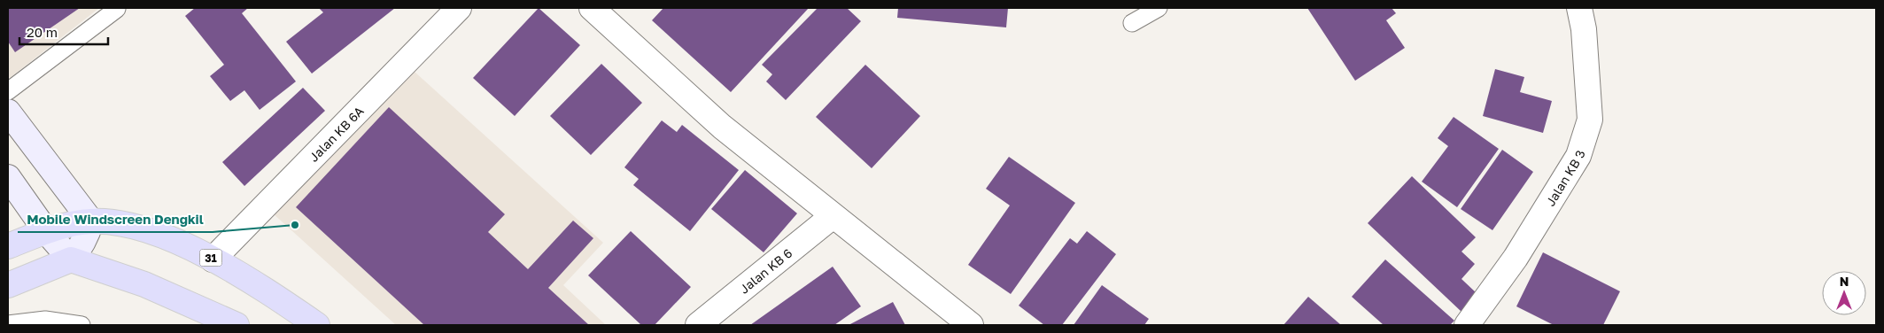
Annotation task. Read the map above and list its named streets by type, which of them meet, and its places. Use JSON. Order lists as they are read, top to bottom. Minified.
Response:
{"streets":{"main road":["31"],"street":["Jalan KB 6A","Jalan KB 3","Jalan KB 6"]},"crossings":[["Jalan KB 6A","31"]],"places":["Mobile Windscreen Dengkil"],"scale_bar":"20 m","north":"top"}
